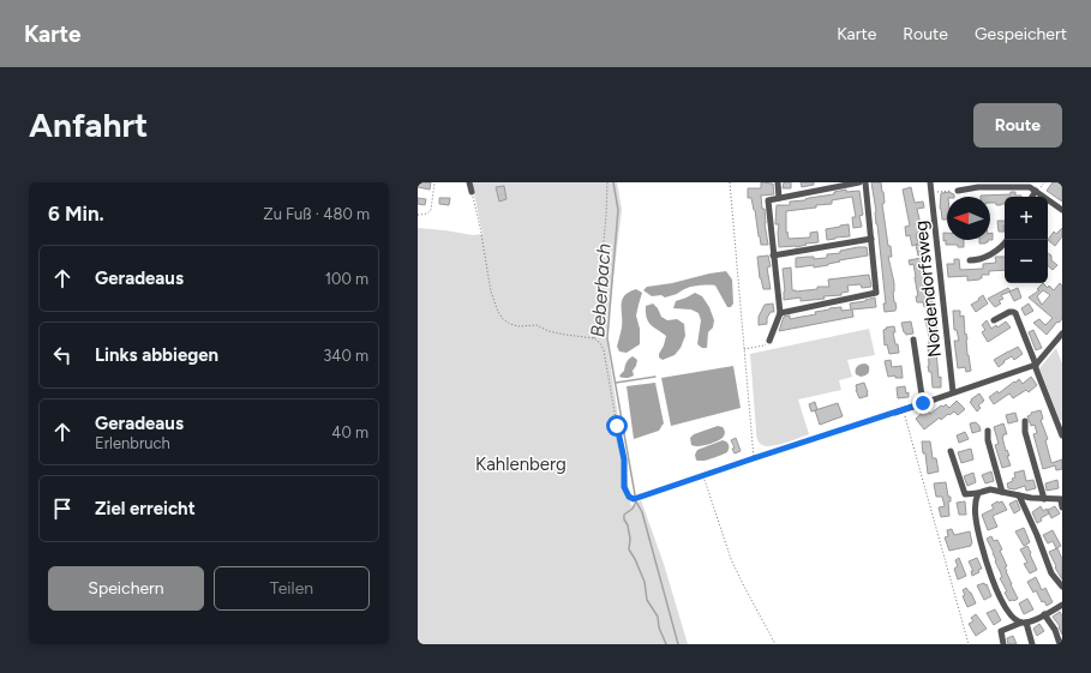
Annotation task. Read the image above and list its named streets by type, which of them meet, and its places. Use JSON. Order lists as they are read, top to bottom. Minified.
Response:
{"streets":{"street":["Nordendorfsweg"]},"water":["Beberbach"],"parks":["Kahlenberg"],"north":"left","page":{"header":"Karte","nav":["Karte","Route","Gespeichert"],"buttons":["Route",["Speichern","Teilen"]],"title":"Anfahrt","heading":["6 Min.","Zu Fuß · 480 m"],"map_buttons":["+","−"],"list":[["Geradeaus","100 m"],["Links abbiegen","340 m"],["Geradeaus","Erlenbruch","40 m"],"Ziel erreicht"]}}
